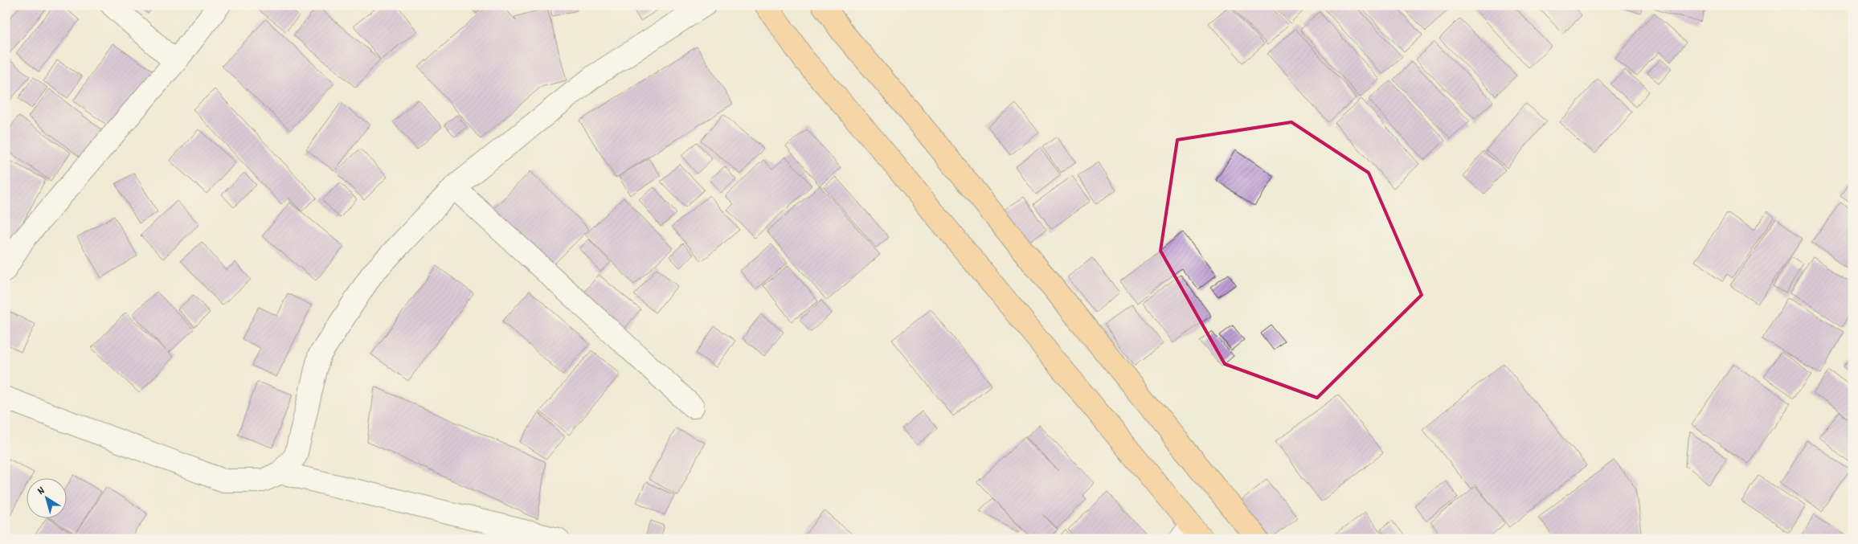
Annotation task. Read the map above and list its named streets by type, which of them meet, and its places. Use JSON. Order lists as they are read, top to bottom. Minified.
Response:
{"north":"top left"}
